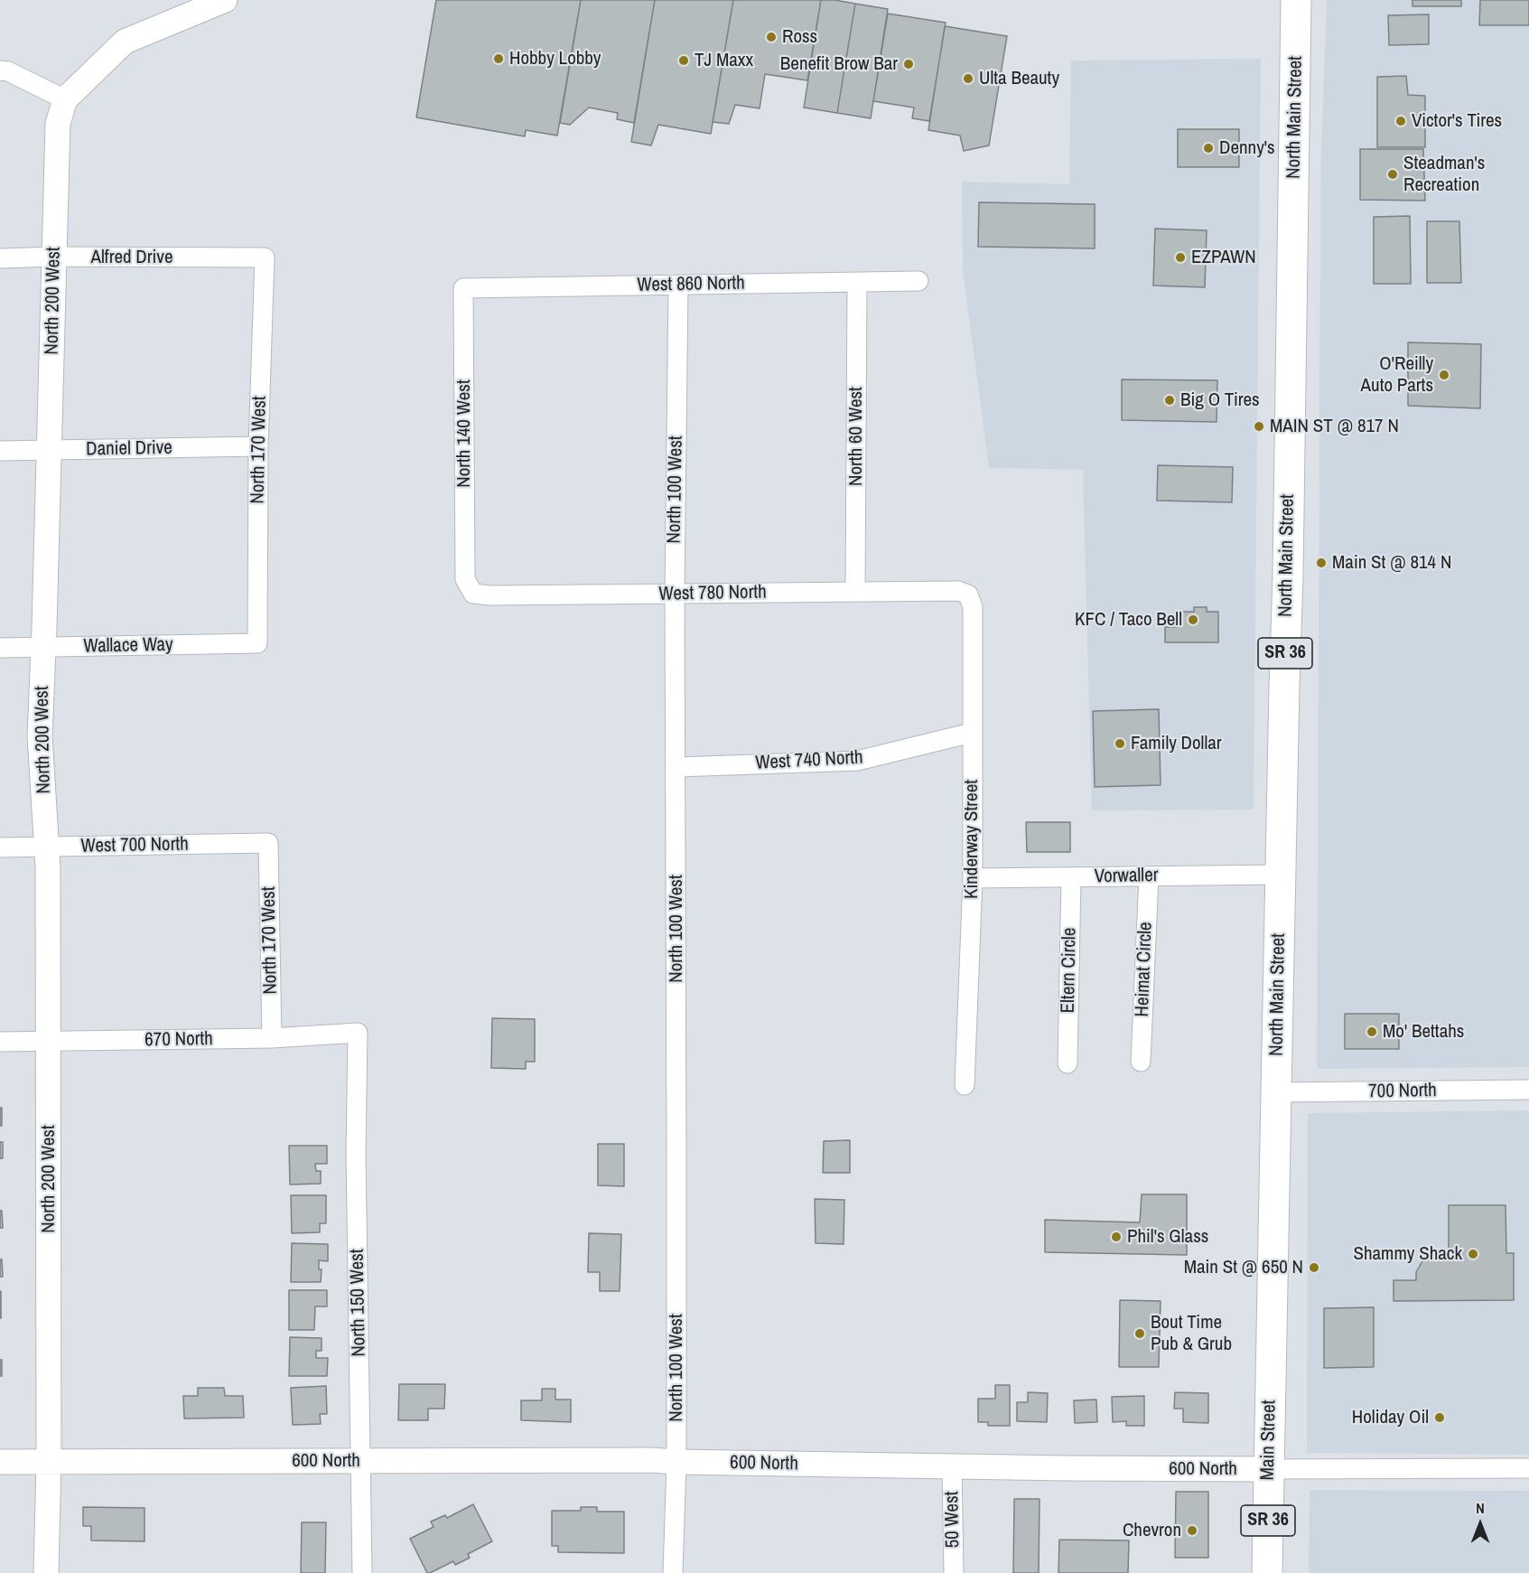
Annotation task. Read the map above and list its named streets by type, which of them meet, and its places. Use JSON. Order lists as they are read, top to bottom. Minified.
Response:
{"streets":{"highway":["North Main Street","SR 36","Main Street"],"street":["Alfred Drive","West 860 North","North 200 West","North 140 West","North 60 West","Daniel Drive","North 170 West","North 100 West","West 780 North","Wallace Way","West 740 North","Kinderway Street","West 700 North","Vorwaller","Heimat Circle","Eltern Circle","670 North","700 North","North 150 West","600 North","50 West"]},"crossings":[["North Main Street","Vorwaller"],["North Main Street","700 North"],["North Main Street","Main Street"],["Alfred Drive","North 200 West"],["Alfred Drive","North 170 West"],["West 860 North","North 140 West"],["West 860 North","North 60 West"],["West 860 North","North 100 West"],["North 200 West","Daniel Drive"],["North 200 West","Wallace Way"],["North 200 West","West 700 North"],["North 200 West","670 North"],["North 200 West","600 North"],["North 140 West","West 780 North"],["North 60 West","West 780 North"],["Daniel Drive","North 170 West"],["North 170 West","Wallace Way"],["North 170 West","West 700 North"],["North 170 West","670 North"],["North 100 West","West 780 North"],["North 100 West","West 740 North"],["North 100 West","600 North"],["West 780 North","Kinderway Street"],["West 740 North","Kinderway Street"],["Kinderway Street","Vorwaller"],["Vorwaller","Heimat Circle"],["Vorwaller","Eltern Circle"],["670 North","North 150 West"],["North 150 West","600 North"],["Main Street","600 North"],["600 North","50 West"]],"places":["Ross","Hobby Lobby","TJ Maxx","Benefit Brow Bar","Ulta Beauty","Victor's Tires","Denny's","Steadman's Recreation","EZPAWN","O'Reilly Auto Parts","Big O Tires","MAIN ST @ 817 N","Main St @ 814 N","KFC / Taco Bell","Family Dollar","Mo' Bettahs","Phil's Glass","Shammy Shack","Main St @ 650 N","Bout Time Pub & Grub","Holiday Oil","Chevron"],"north":"top"}
